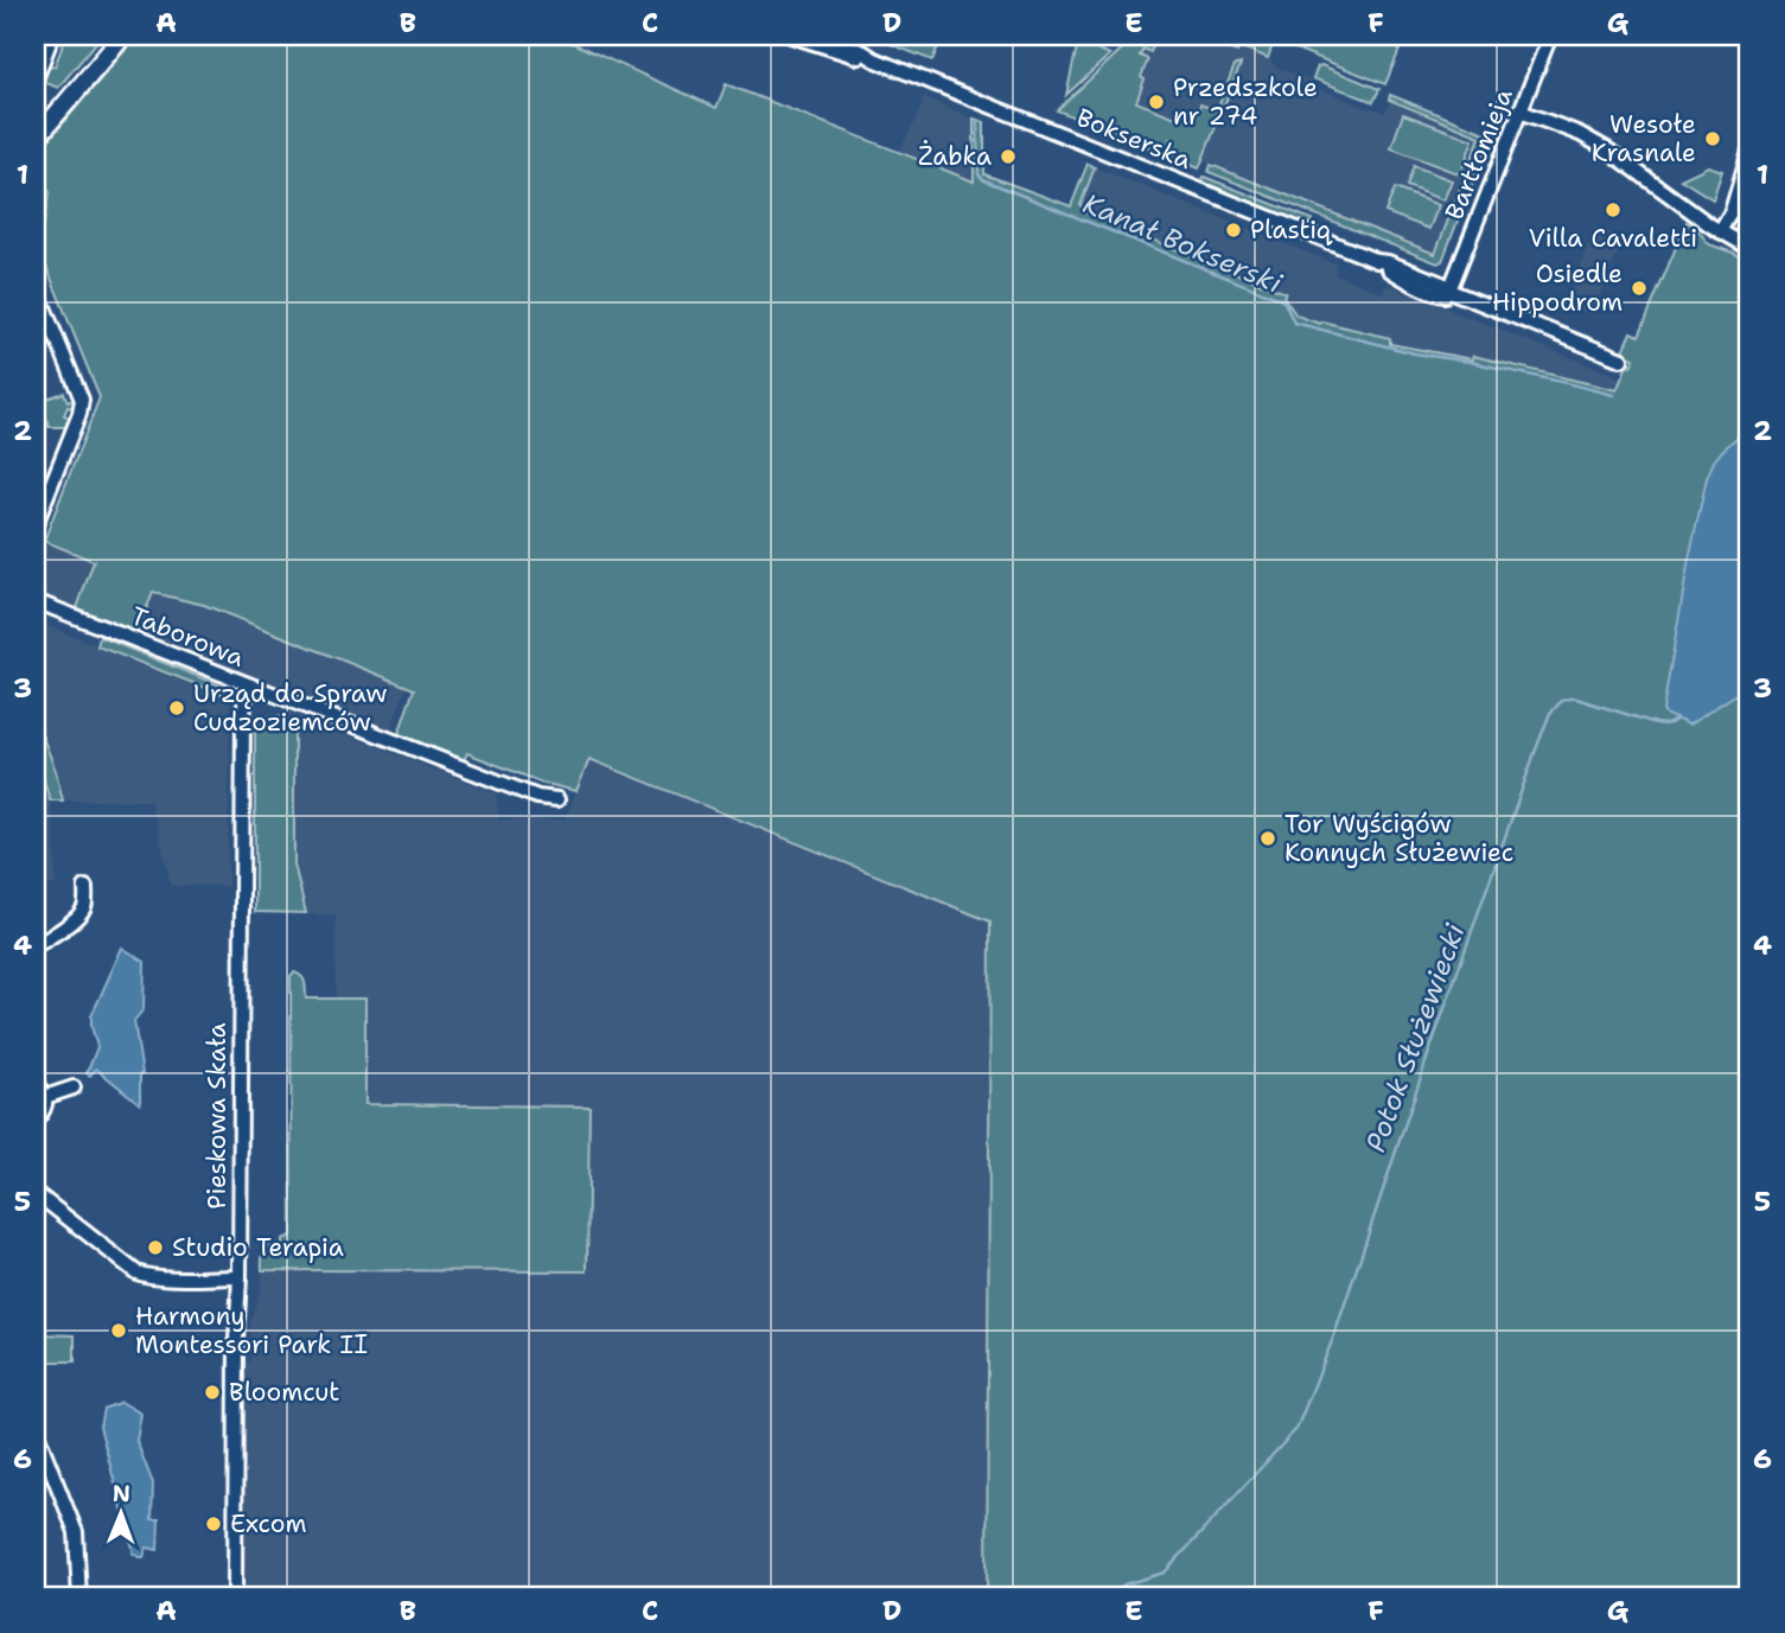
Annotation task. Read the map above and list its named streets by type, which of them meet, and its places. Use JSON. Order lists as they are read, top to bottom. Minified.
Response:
{"streets":{"street":["Bokserska","Bartłomieja","Taborowa","Pieskowa Skała"]},"crossings":[["Bokserska","Bartłomieja"],["Taborowa","Pieskowa Skała"]],"water":["Kanał Bokserski","Potok Służewiecki"],"places":["Przedszkole nr 274","Wesołe Krasnale","Żabka","Villa Cavaletti","Plastiq","Osiedle Hippodrom","Urząd do Spraw Cudzoziemców","Tor Wyścigów Konnych Służewiec","Studio Terapia","Harmony Montessori Park II","Bloomcut","Excom"],"north":"top","grid":{"columns":["A","B","C","D","E","F","G"],"rows":["1","2","3","4","5","6"]}}
